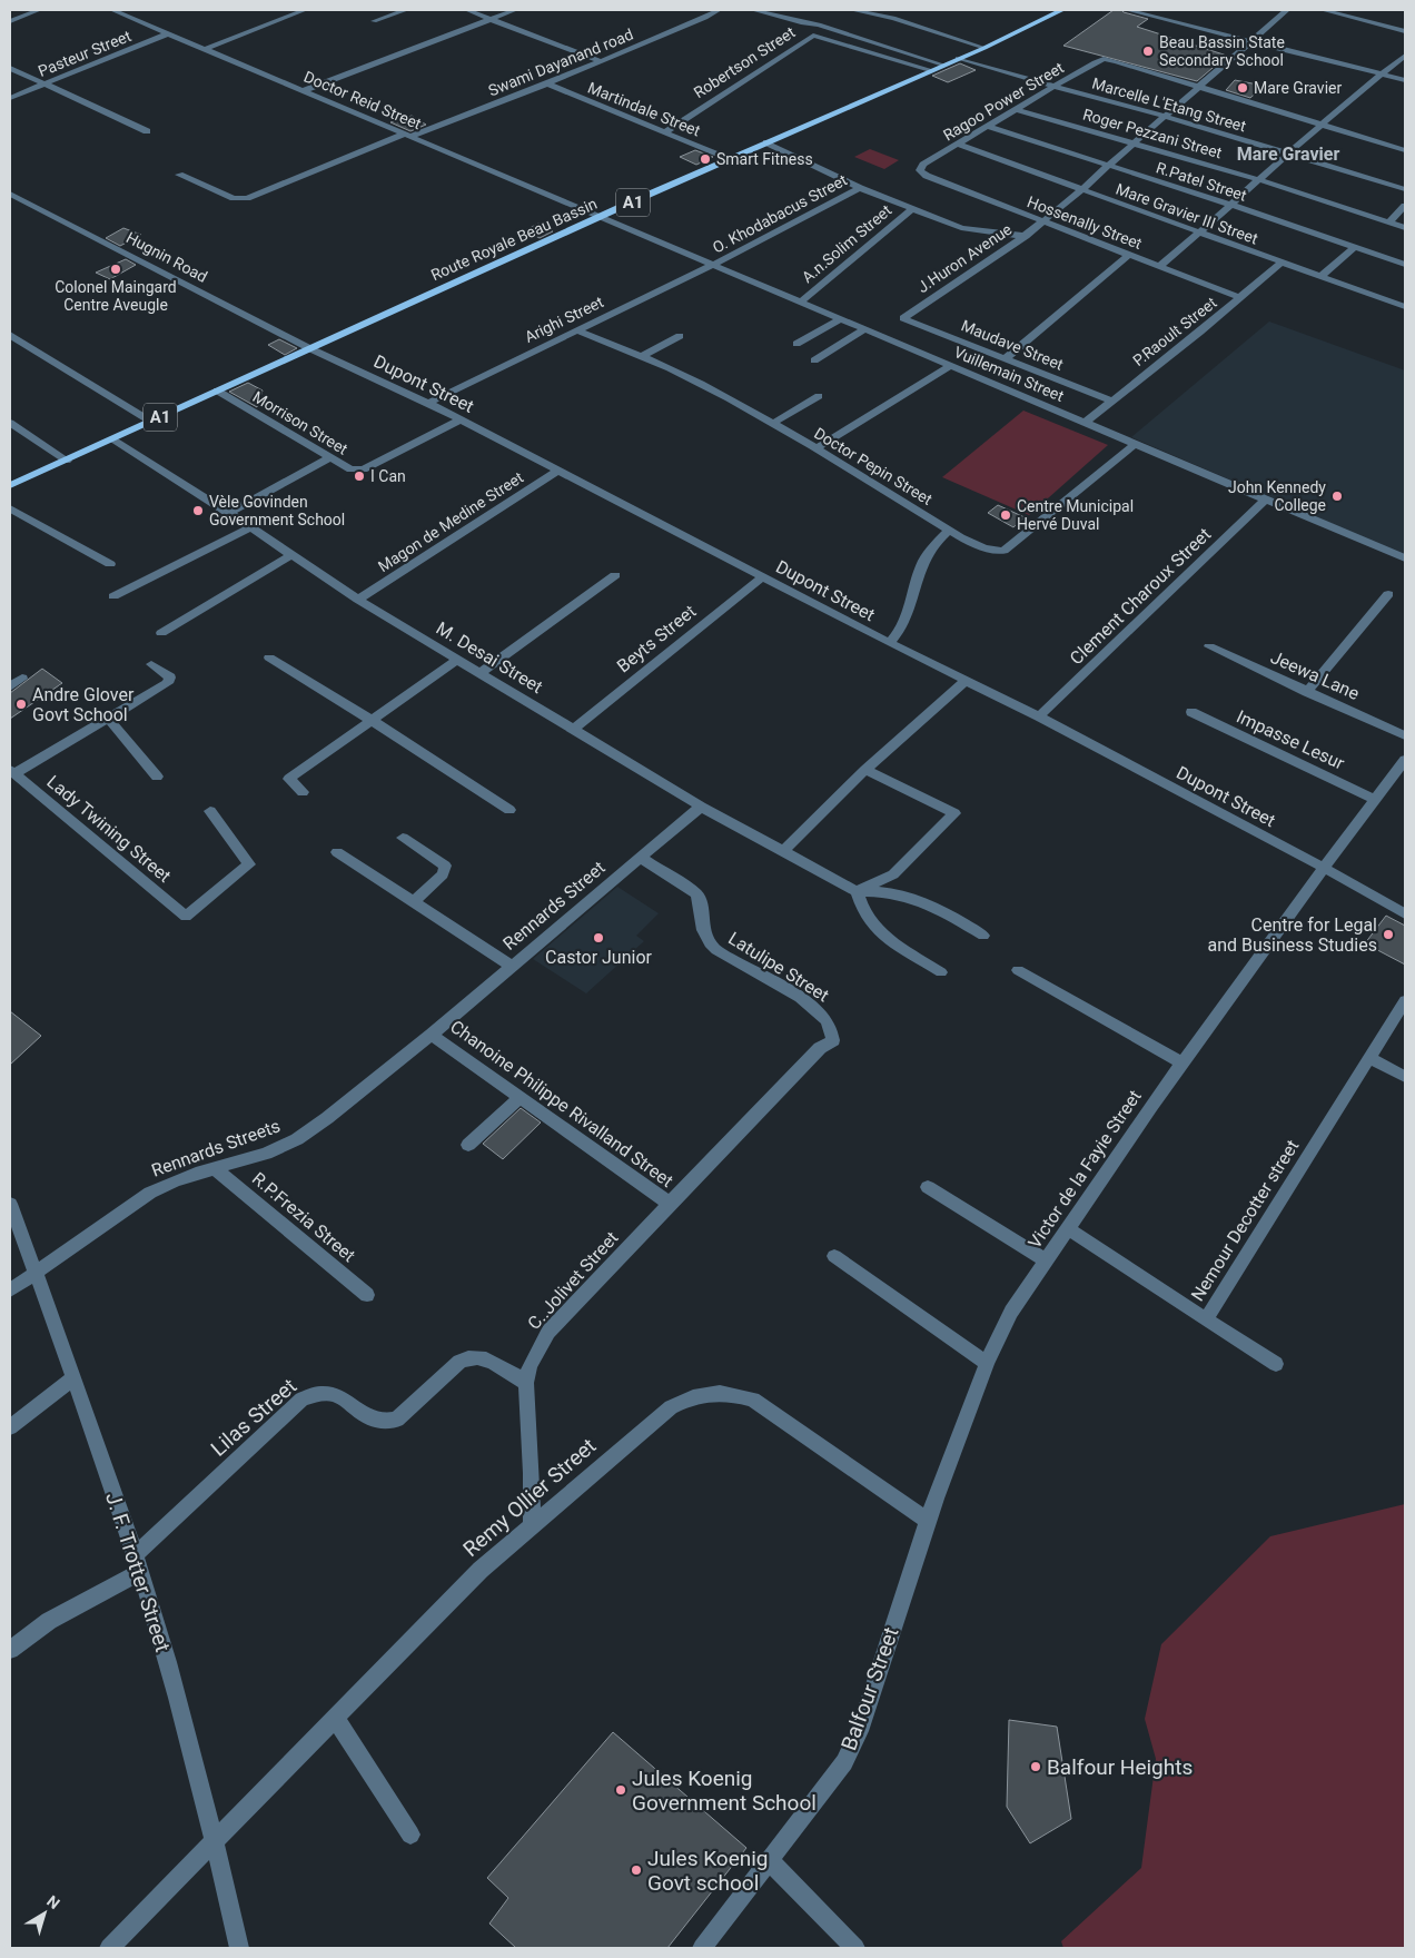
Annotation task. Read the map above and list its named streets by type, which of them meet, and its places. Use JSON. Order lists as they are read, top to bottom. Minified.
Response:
{"streets":{"main road":["A1","Route Royale Beau Bassin"],"street":["Pasteur Street","Swami Dayanand road","Robertson Street","Doctor Reid Street","Ragoo Power Street","Marcelle L'Etang Street","Martindale Street","Roger Pezzani Street","R.Patel Street","O. Khodabacus Street","Mare Gravier III Street","Hossenally Street","A.n.Solim Street","Hugnin Road","J.Huron Avenue","Arighi Street","P.Raoult Street","Maudave Street","Vuillemain Street","Dupont Street","Morrison Street","Doctor Pepin Street","Magon de Medine Street","Clement Charoux Street","Beyts Street","M. Desai Street","Jeewa Lane","Impasse Lesur","Lady Twining Street","Rennards Street","Latulipe Street","Chanoine Philippe Rivalland Street","Rennards Streets","Victor de la Fayie Street","R.P.Frezia Street","Nemour Decotter street","C..Jolivet Street","Lilas Street","Remy Ollier Street","J. F. Trotter Street","Balfour Street"]},"crossings":[["Pasteur Street","Doctor Reid Street"],["Swami Dayanand road","Doctor Reid Street"],["Swami Dayanand road","Martindale Street"],["Robertson Street","Martindale Street"],["Robertson Street","Route Royale Beau Bassin"],["Doctor Reid Street","Route Royale Beau Bassin"],["Doctor Reid Street","Vuillemain Street"],["Ragoo Power Street","Marcelle L'Etang Street"],["Ragoo Power Street","Roger Pezzani Street"],["Ragoo Power Street","R.Patel Street"],["Ragoo Power Street","Mare Gravier III Street"],["Ragoo Power Street","Hossenally Street"],["Marcelle L'Etang Street","Route Royale Beau Bassin"],["Marcelle L'Etang Street","J.Huron Avenue"],["Martindale Street","Route Royale Beau Bassin"],["Roger Pezzani Street","J.Huron Avenue"],["R.Patel Street","J.Huron Avenue"],["O. Khodabacus Street","Arighi Street"],["O. Khodabacus Street","Vuillemain Street"],["Mare Gravier III Street","J.Huron Avenue"],["Mare Gravier III Street","P.Raoult Street"],["Hossenally Street","J.Huron Avenue"],["Hossenally Street","P.Raoult Street"],["Route Royale Beau Bassin","Hugnin Road"],["Route Royale Beau Bassin","Vuillemain Street"],["Route Royale Beau Bassin","Dupont Street"],["Route Royale Beau Bassin","Morrison Street"],["Route Royale Beau Bassin","M. Desai Street"],["A.n.Solim Street","Vuillemain Street"],["Hugnin Road","Dupont Street"],["J.Huron Avenue","Maudave Street"],["Arighi Street","Vuillemain Street"],["Arighi Street","Dupont Street"],["Arighi Street","Doctor Pepin Street"],["P.Raoult Street","Maudave Street"],["P.Raoult Street","Vuillemain Street"],["Vuillemain Street","Doctor Pepin Street"],["Vuillemain Street","Clement Charoux Street"],["Dupont Street","Morrison Street"],["Dupont Street","Magon de Medine Street"],["Dupont Street","Clement Charoux Street"],["Dupont Street","Beyts Street"],["Dupont Street","Victor de la Fayie Street"],["Magon de Medine Street","M. Desai Street"],["Beyts Street","M. Desai Street"],["M. Desai Street","Rennards Street"],["Impasse Lesur","Victor de la Fayie Street"],["Rennards Street","Latulipe Street"],["Rennards Street","Chanoine Philippe Rivalland Street"],["Rennards Street","Rennards Streets"],["Latulipe Street","C..Jolivet Street"],["Chanoine Philippe Rivalland Street","Rennards Streets"],["Chanoine Philippe Rivalland Street","C..Jolivet Street"],["Rennards Streets","R.P.Frezia Street"],["Rennards Streets","J. F. Trotter Street"],["Victor de la Fayie Street","Nemour Decotter street"],["Victor de la Fayie Street","Remy Ollier Street"],["Victor de la Fayie Street","Balfour Street"],["C..Jolivet Street","Lilas Street"],["C..Jolivet Street","Remy Ollier Street"],["Lilas Street","J. F. Trotter Street"],["Remy Ollier Street","J. F. Trotter Street"],["Remy Ollier Street","Balfour Street"]],"districts":["Mare Gravier"],"places":["Beau Bassin State Secondary School","Mare Gravier","Smart Fitness","Colonel Maingard Centre Aveugle","I Can","John Kennedy College","Vèle Govinden Government School","Centre Municipal Hervé Duval","Andre Glover Govt School","Centre for Legal and Business Studies","Castor Junior","Balfour Heights","Jules Koenig Government School","Jules Koenig Govt school"],"north":"top right"}
